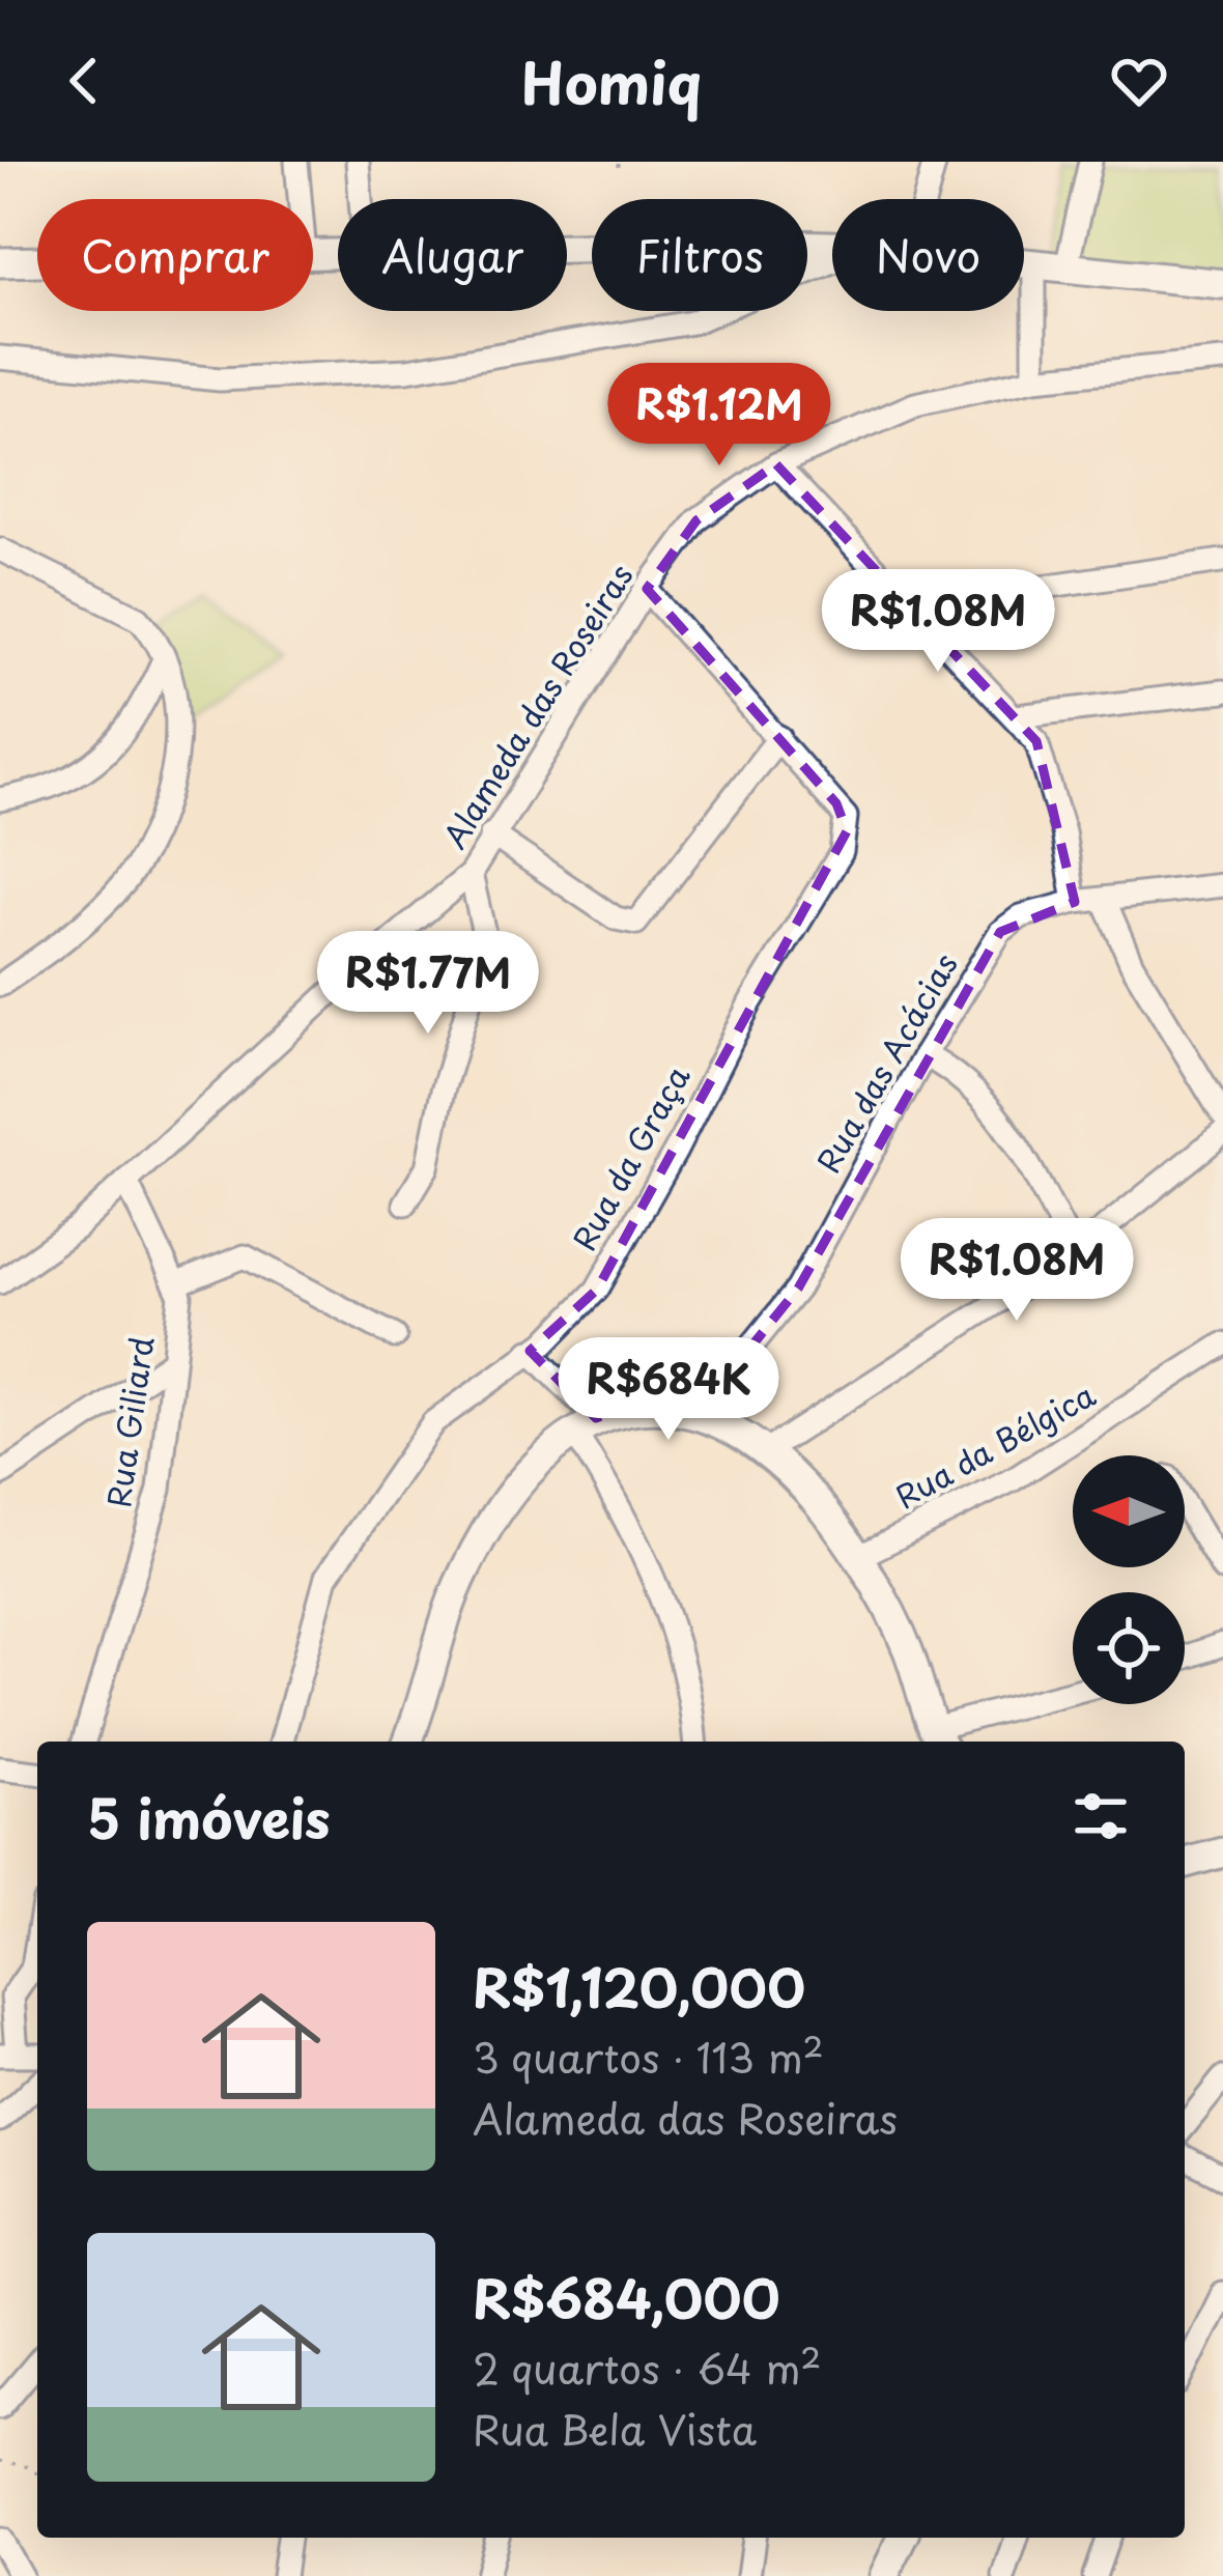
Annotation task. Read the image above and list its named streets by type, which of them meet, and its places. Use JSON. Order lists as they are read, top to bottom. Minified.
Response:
{"streets":{"street":["Alameda das Roseiras","Rua das Acácias","Rua da Graça","Rua Giliard","Rua da Bélgica"]},"crossings":[["Alameda das Roseiras","Rua da Graça"]],"north":"left","page":{"header":"Homiq","chip":["Comprar","Alugar","Filtros","Novo"],"price":["R$1.12M","R$1.08M","R$1.77M","R$1.08M","R$684K"],"heading":"5 imóveis","list":[{"name":"R$1,120,000","note":"3 quartos · 113 m² · Alameda das Roseiras"},{"name":"R$684,000","note":"2 quartos · 64 m² · Rua Bela Vista"}]}}
